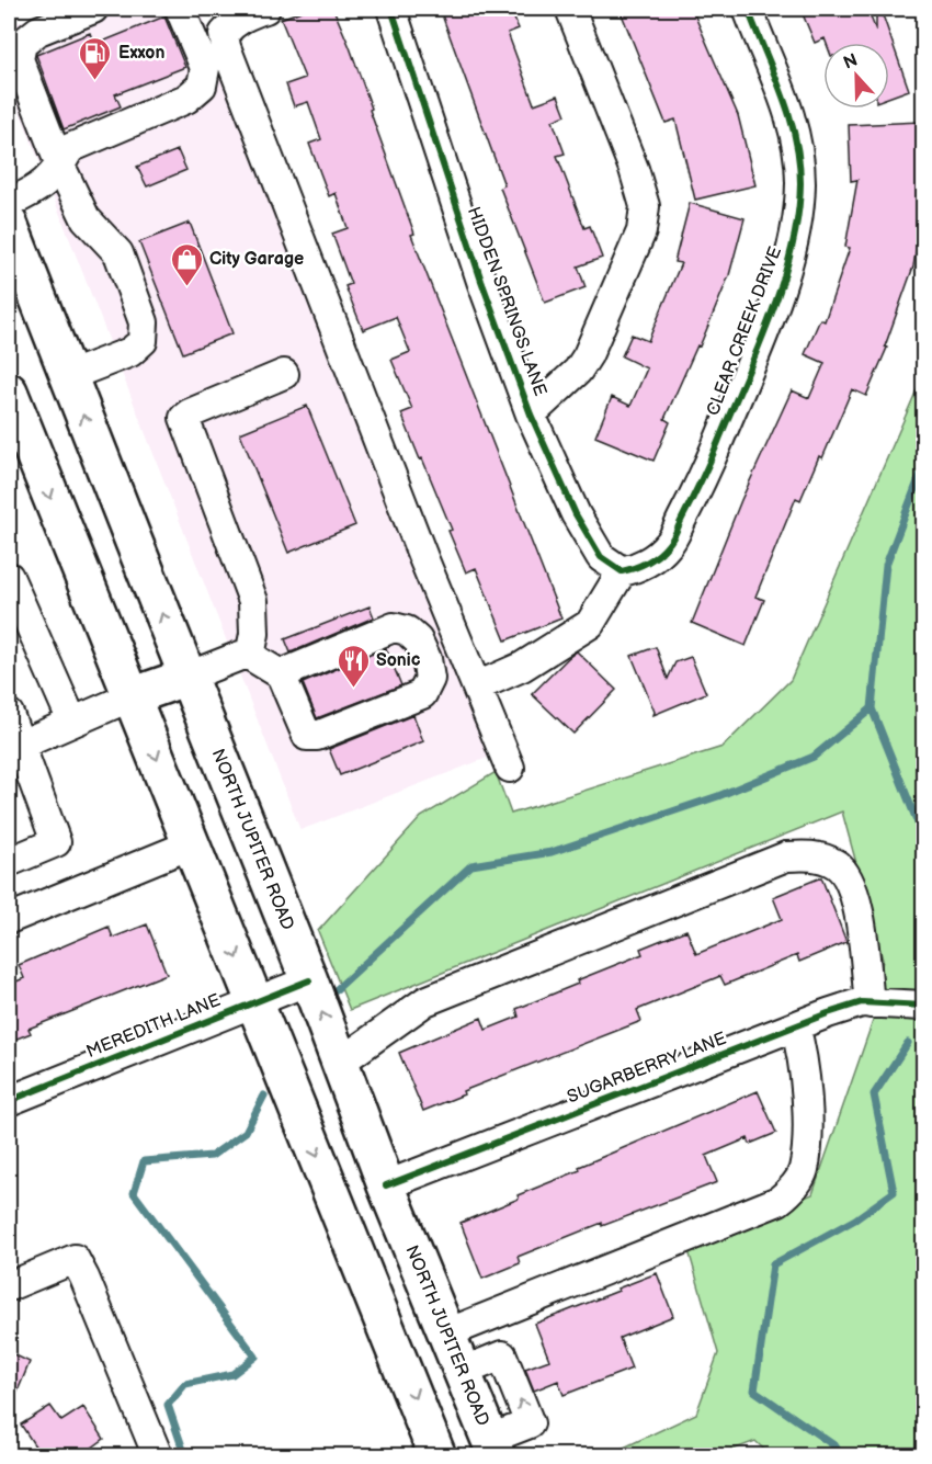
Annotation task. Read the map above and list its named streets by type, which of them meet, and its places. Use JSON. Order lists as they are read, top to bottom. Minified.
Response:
{"streets":{"main road":["NORTH JUPITER ROAD"],"street":["HIDDEN SPRINGS LANE","CLEAR CREEK DRIVE","MEREDITH LANE","SUGARBERRY LANE"]},"crossings":[["HIDDEN SPRINGS LANE","CLEAR CREEK DRIVE"],["NORTH JUPITER ROAD","MEREDITH LANE"],["NORTH JUPITER ROAD","SUGARBERRY LANE"]],"places":{"fuel station":["Exxon"],"shop":["City Garage"],"restaurant":["Sonic"]},"north":"top"}
